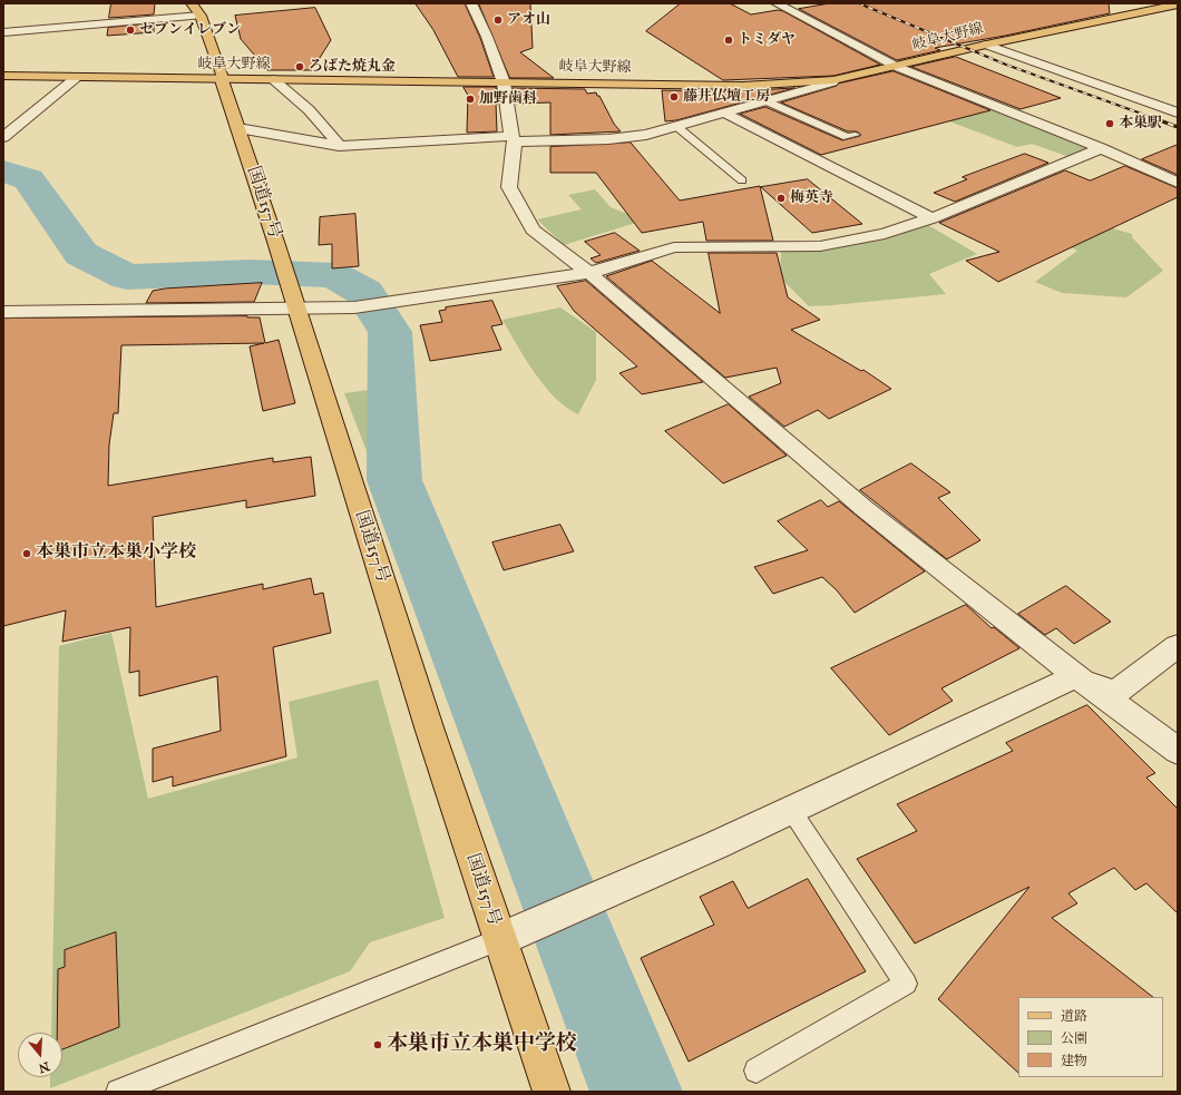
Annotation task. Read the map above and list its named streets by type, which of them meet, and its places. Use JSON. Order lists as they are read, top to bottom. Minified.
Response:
{"streets":{"main road":["岐阜大野線","国道157号"]},"crossings":[["岐阜大野線","国道157号"]],"places":["アオ山","セブンイレブン","トミダヤ","ろばた焼丸金","藤井仏壇工房","加野歯科","本巣駅","梅英寺","本巣市立本巣小学校","本巣市立本巣中学校"],"legend":["道路","公園","建物"],"north":"bottom"}
